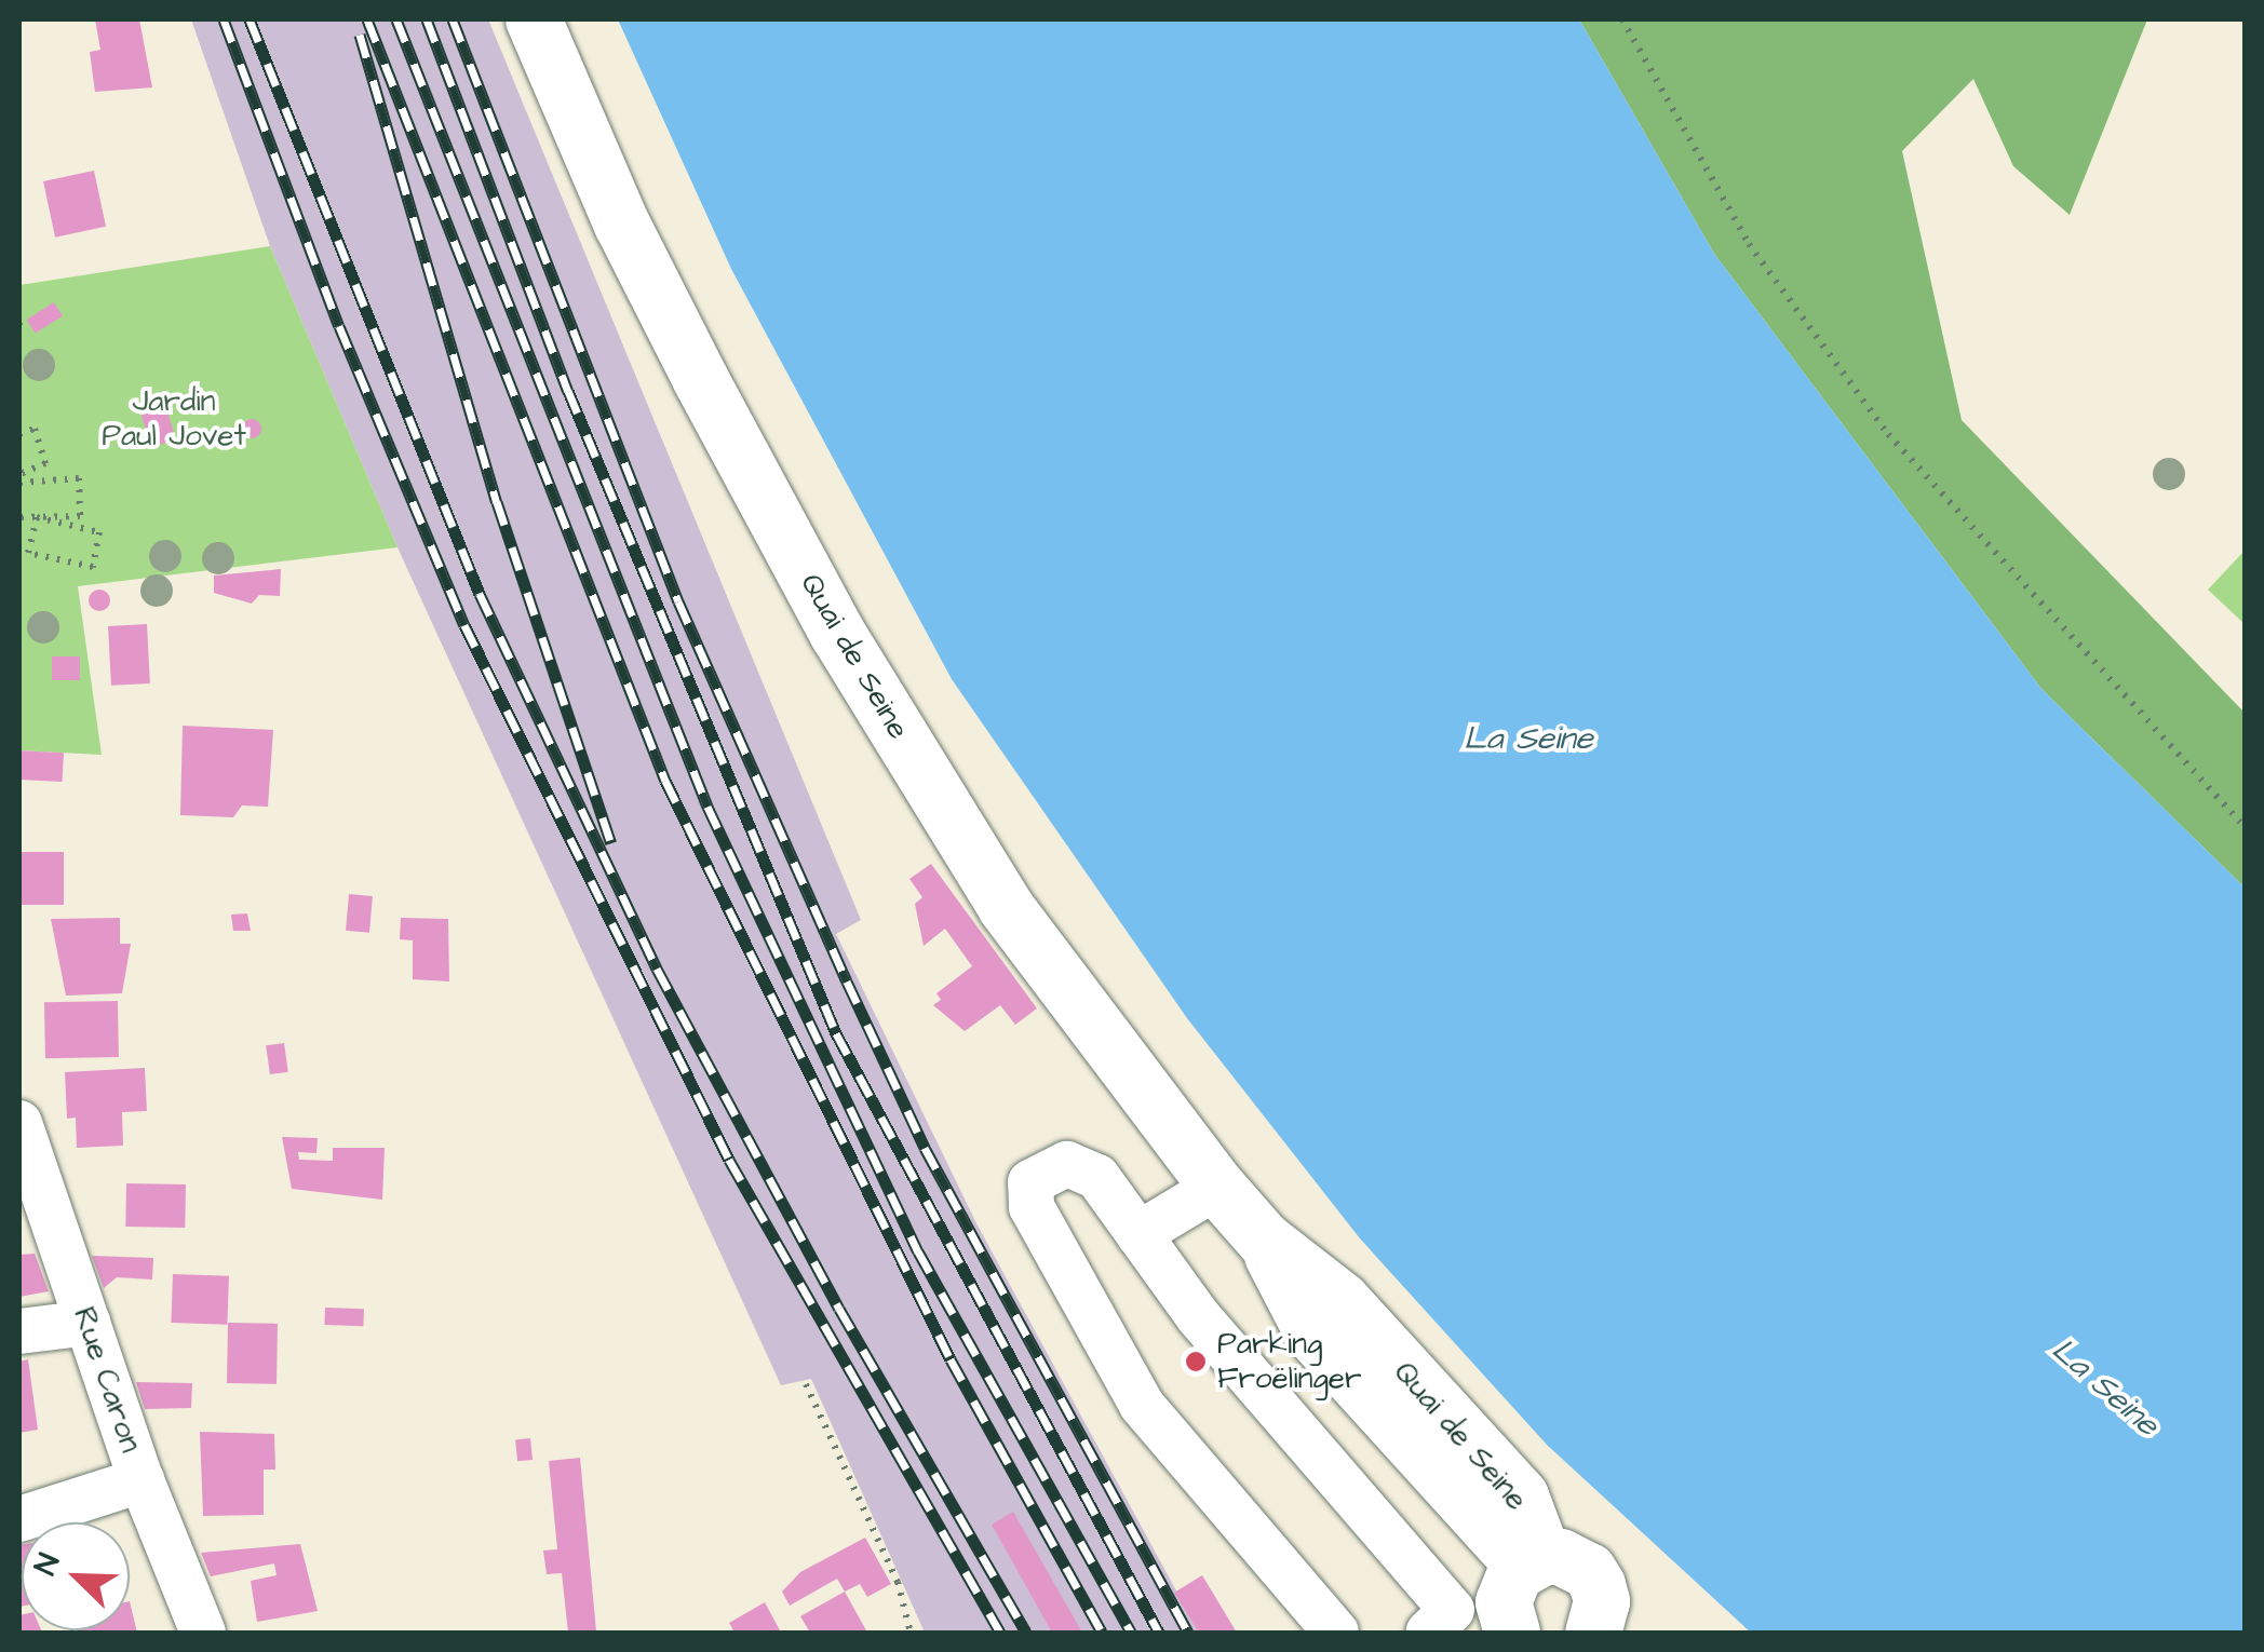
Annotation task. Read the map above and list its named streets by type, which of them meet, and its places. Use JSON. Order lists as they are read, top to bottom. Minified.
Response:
{"streets":{"main road":["Quai de Seine"],"street":["Rue Caron"]},"water":["La Seine"],"parks":["Jardin Paul Jovet"],"places":["Parking Froëlinger"],"north":"top left"}
